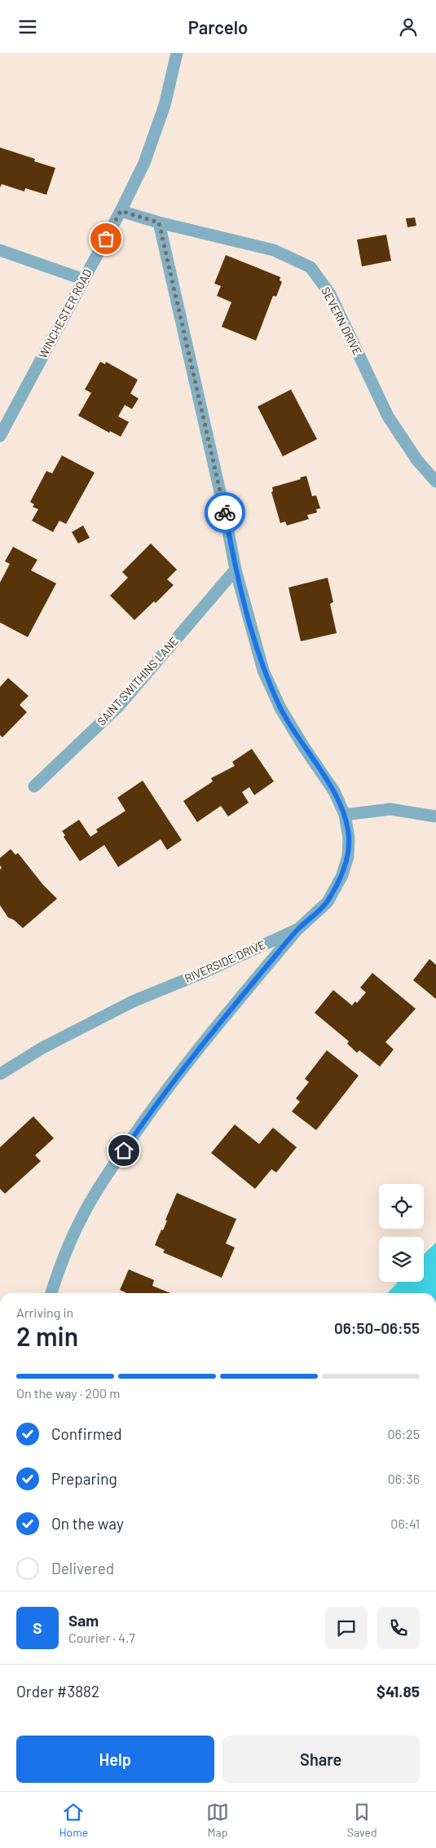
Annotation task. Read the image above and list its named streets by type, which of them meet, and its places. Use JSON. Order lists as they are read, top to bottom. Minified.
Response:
{"streets":{"street":["WINCHESTER ROAD","SEVERN DRIVE","SAINT SWITHINS LANE","RIVERSIDE DRIVE"]},"crossings":[["WINCHESTER ROAD","SEVERN DRIVE"],["SEVERN DRIVE","RIVERSIDE DRIVE"],["SAINT SWITHINS LANE","RIVERSIDE DRIVE"]],"page":{"header":"Parcelo","heading":["2 min","Arriving in","06:50–06:55"],"panel":["Sam","Courier · 4.7","Order #3882","$41.85"],"bar":"On the way · 200 m","list":[["Confirmed","06:25"],["Preparing","06:36"],["On the way","06:41"],"Delivered"],"round":"S","buttons":["Help","Share"],"tabs":["Home","Map","Saved"]}}
